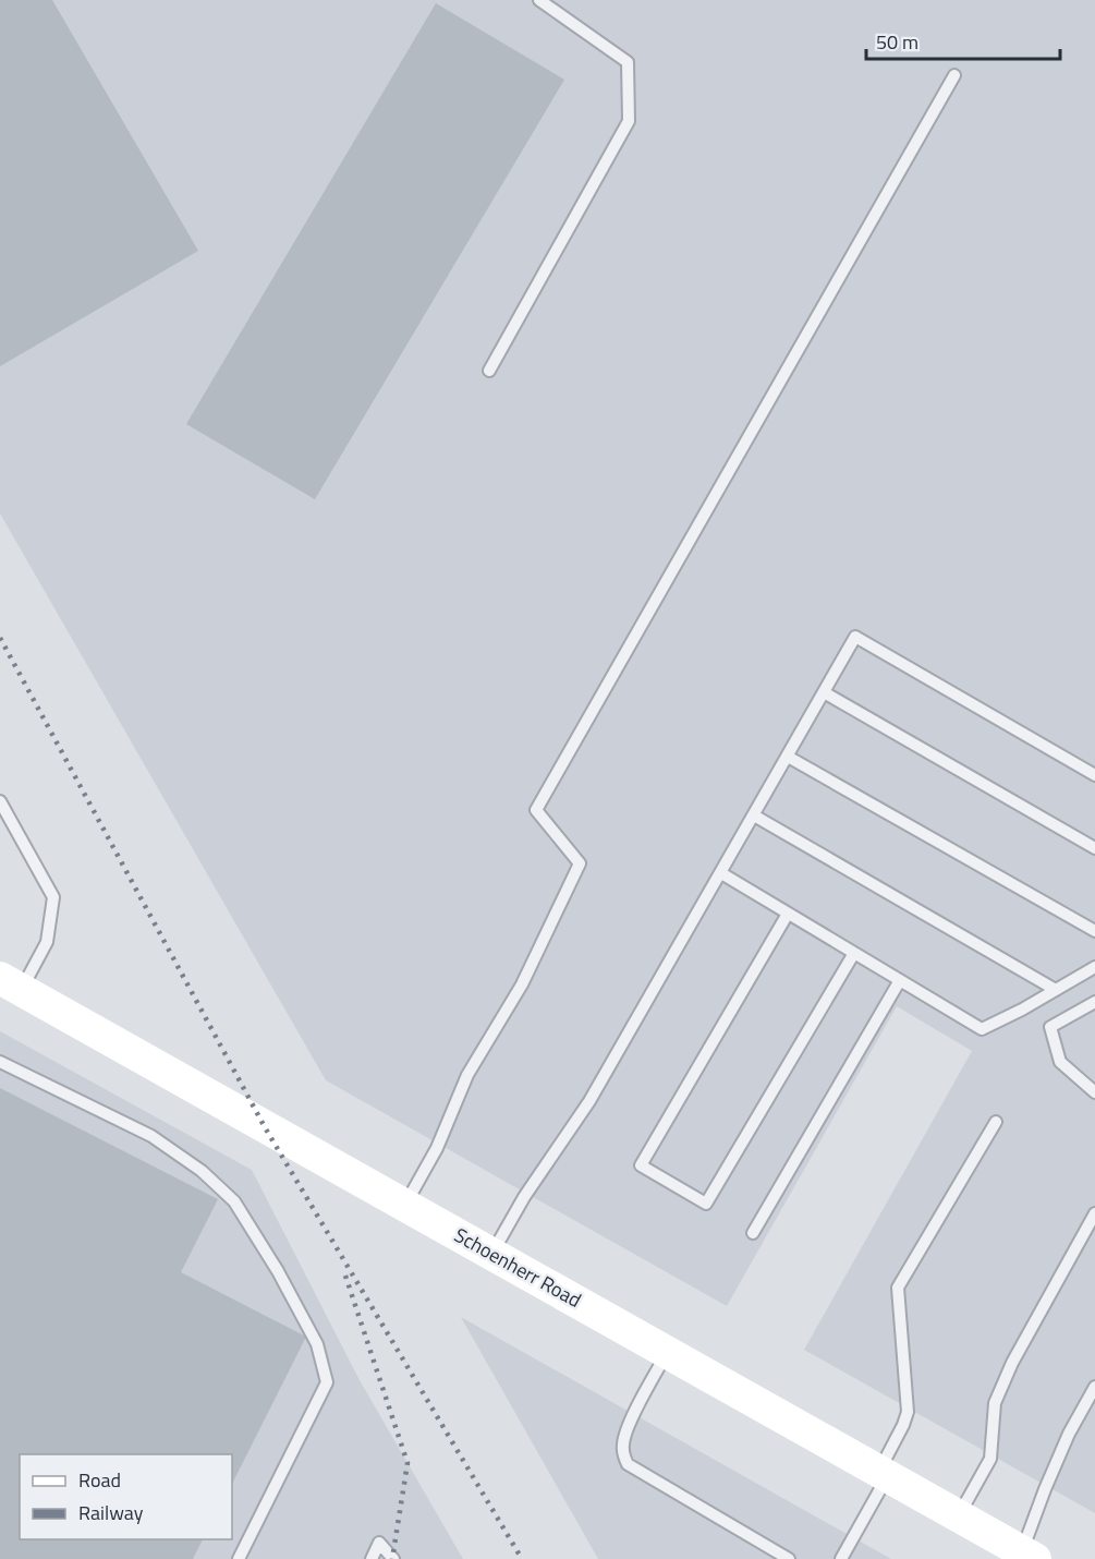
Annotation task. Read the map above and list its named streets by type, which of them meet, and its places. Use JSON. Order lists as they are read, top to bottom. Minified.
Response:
{"streets":{"main road":["Schoenherr Road"]},"legend":["Road","Railway"],"scale_bar":"50 m"}
